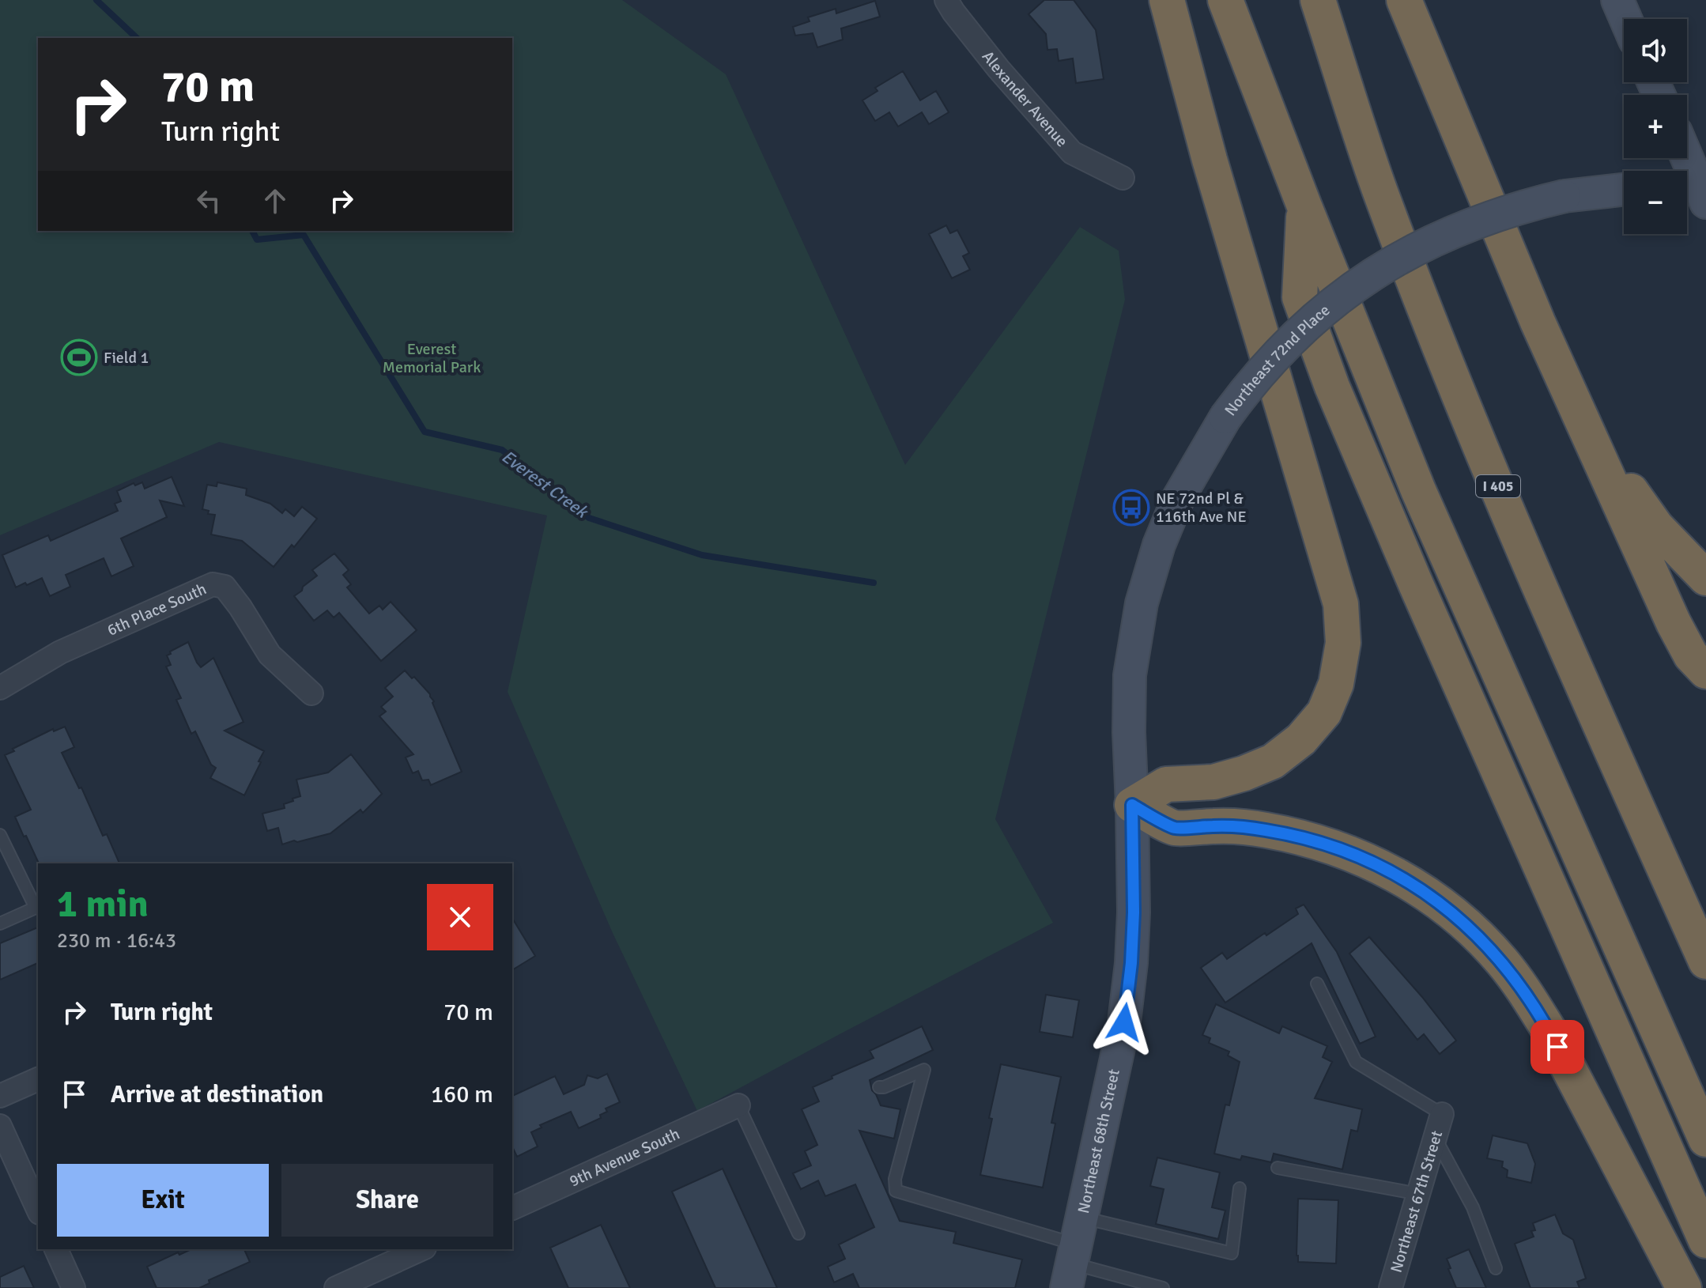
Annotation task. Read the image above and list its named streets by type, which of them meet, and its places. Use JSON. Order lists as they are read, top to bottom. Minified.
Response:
{"streets":{"highway":["I 405"],"main road":["Northeast 72nd Place","Northeast 68th Street"],"street":["Alexander Avenue","6th Place South","9th Avenue South","Northeast 67th Street"]},"crossings":[["Northeast 72nd Place","Northeast 68th Street"]],"water":["Everest Creek"],"parks":["Everest Memorial Park"],"places":{"sports":["Field 1"],"bus stop":["NE 72nd Pl & 116th Ave NE"]},"page":{"map_buttons":["+","−"],"turn":["70 m","Turn right"],"heading":["1 min","230 m · 16:43"],"list":[{"name":"Turn right","value":"70 m"},{"name":"Arrive at destination","value":"160 m"}],"buttons":["Exit","Share"]}}
